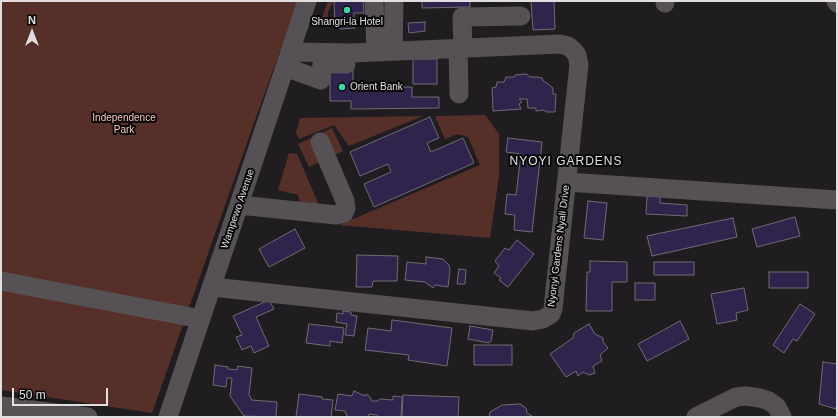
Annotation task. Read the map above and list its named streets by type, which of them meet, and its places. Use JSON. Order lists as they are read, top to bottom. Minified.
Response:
{"streets":{"street":["Wampewo Avenue","Nyonyi Gardens Nyali Drive"]},"crossings":[["Wampewo Avenue","Nyonyi Gardens Nyali Drive"]],"districts":["NYOYI GARDENS"],"parks":["Independence Park"],"places":["Shangri-la Hotel","Orient Bank"],"scale_bar":"50 m","north":"top"}
